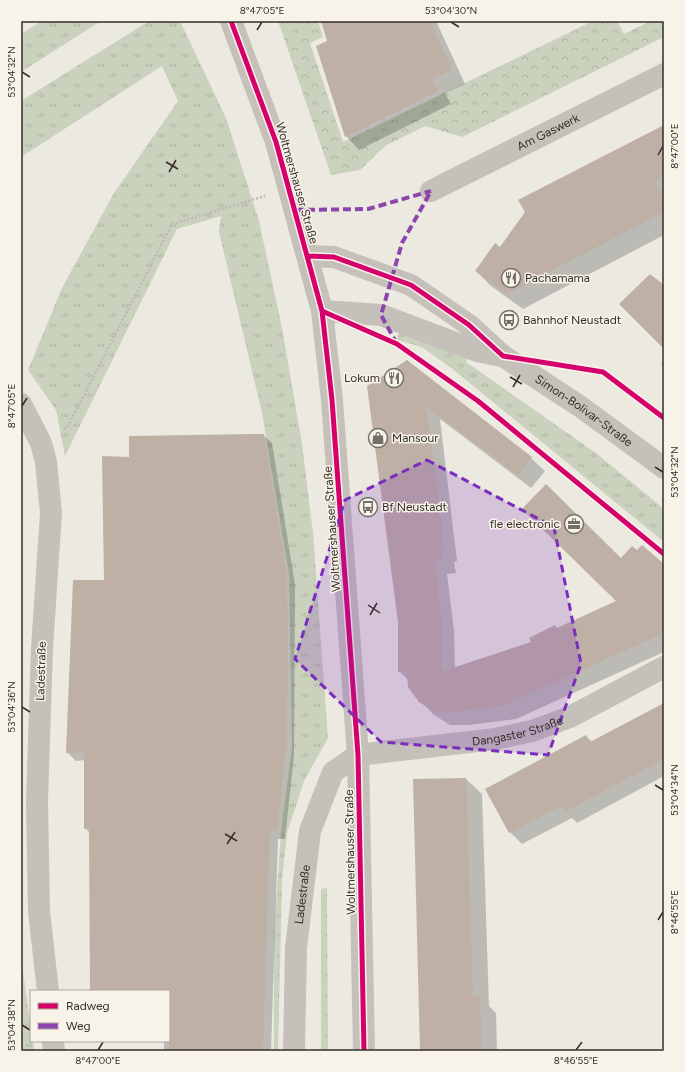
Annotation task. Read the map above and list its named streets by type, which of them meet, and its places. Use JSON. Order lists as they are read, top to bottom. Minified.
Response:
{"streets":{"street":["Am Gaswerk","Woltmershauser Straße","Simon-Bolivar-Straße","Ladestraße","Dangaster Straße"]},"crossings":[["Woltmershauser Straße","Simon-Bolivar-Straße"],["Woltmershauser Straße","Ladestraße"],["Woltmershauser Straße","Dangaster Straße"],["Ladestraße","Dangaster Straße"]],"places":{"restaurant":["Pachamama","Lokum"],"bus stop":["Bahnhof Neustadt","Bf Neustadt"],"shop":["Mansour"],"office":["fle electronic"]},"legend":["Radweg","Weg"],"coordinates":["8°47'05\"E","53°04'30\"N","53°04'32\"N","8°47'00\"E","53°04'36\"N","53°04'34\"N","8°46'55\"E","53°04'38\"N"]}
